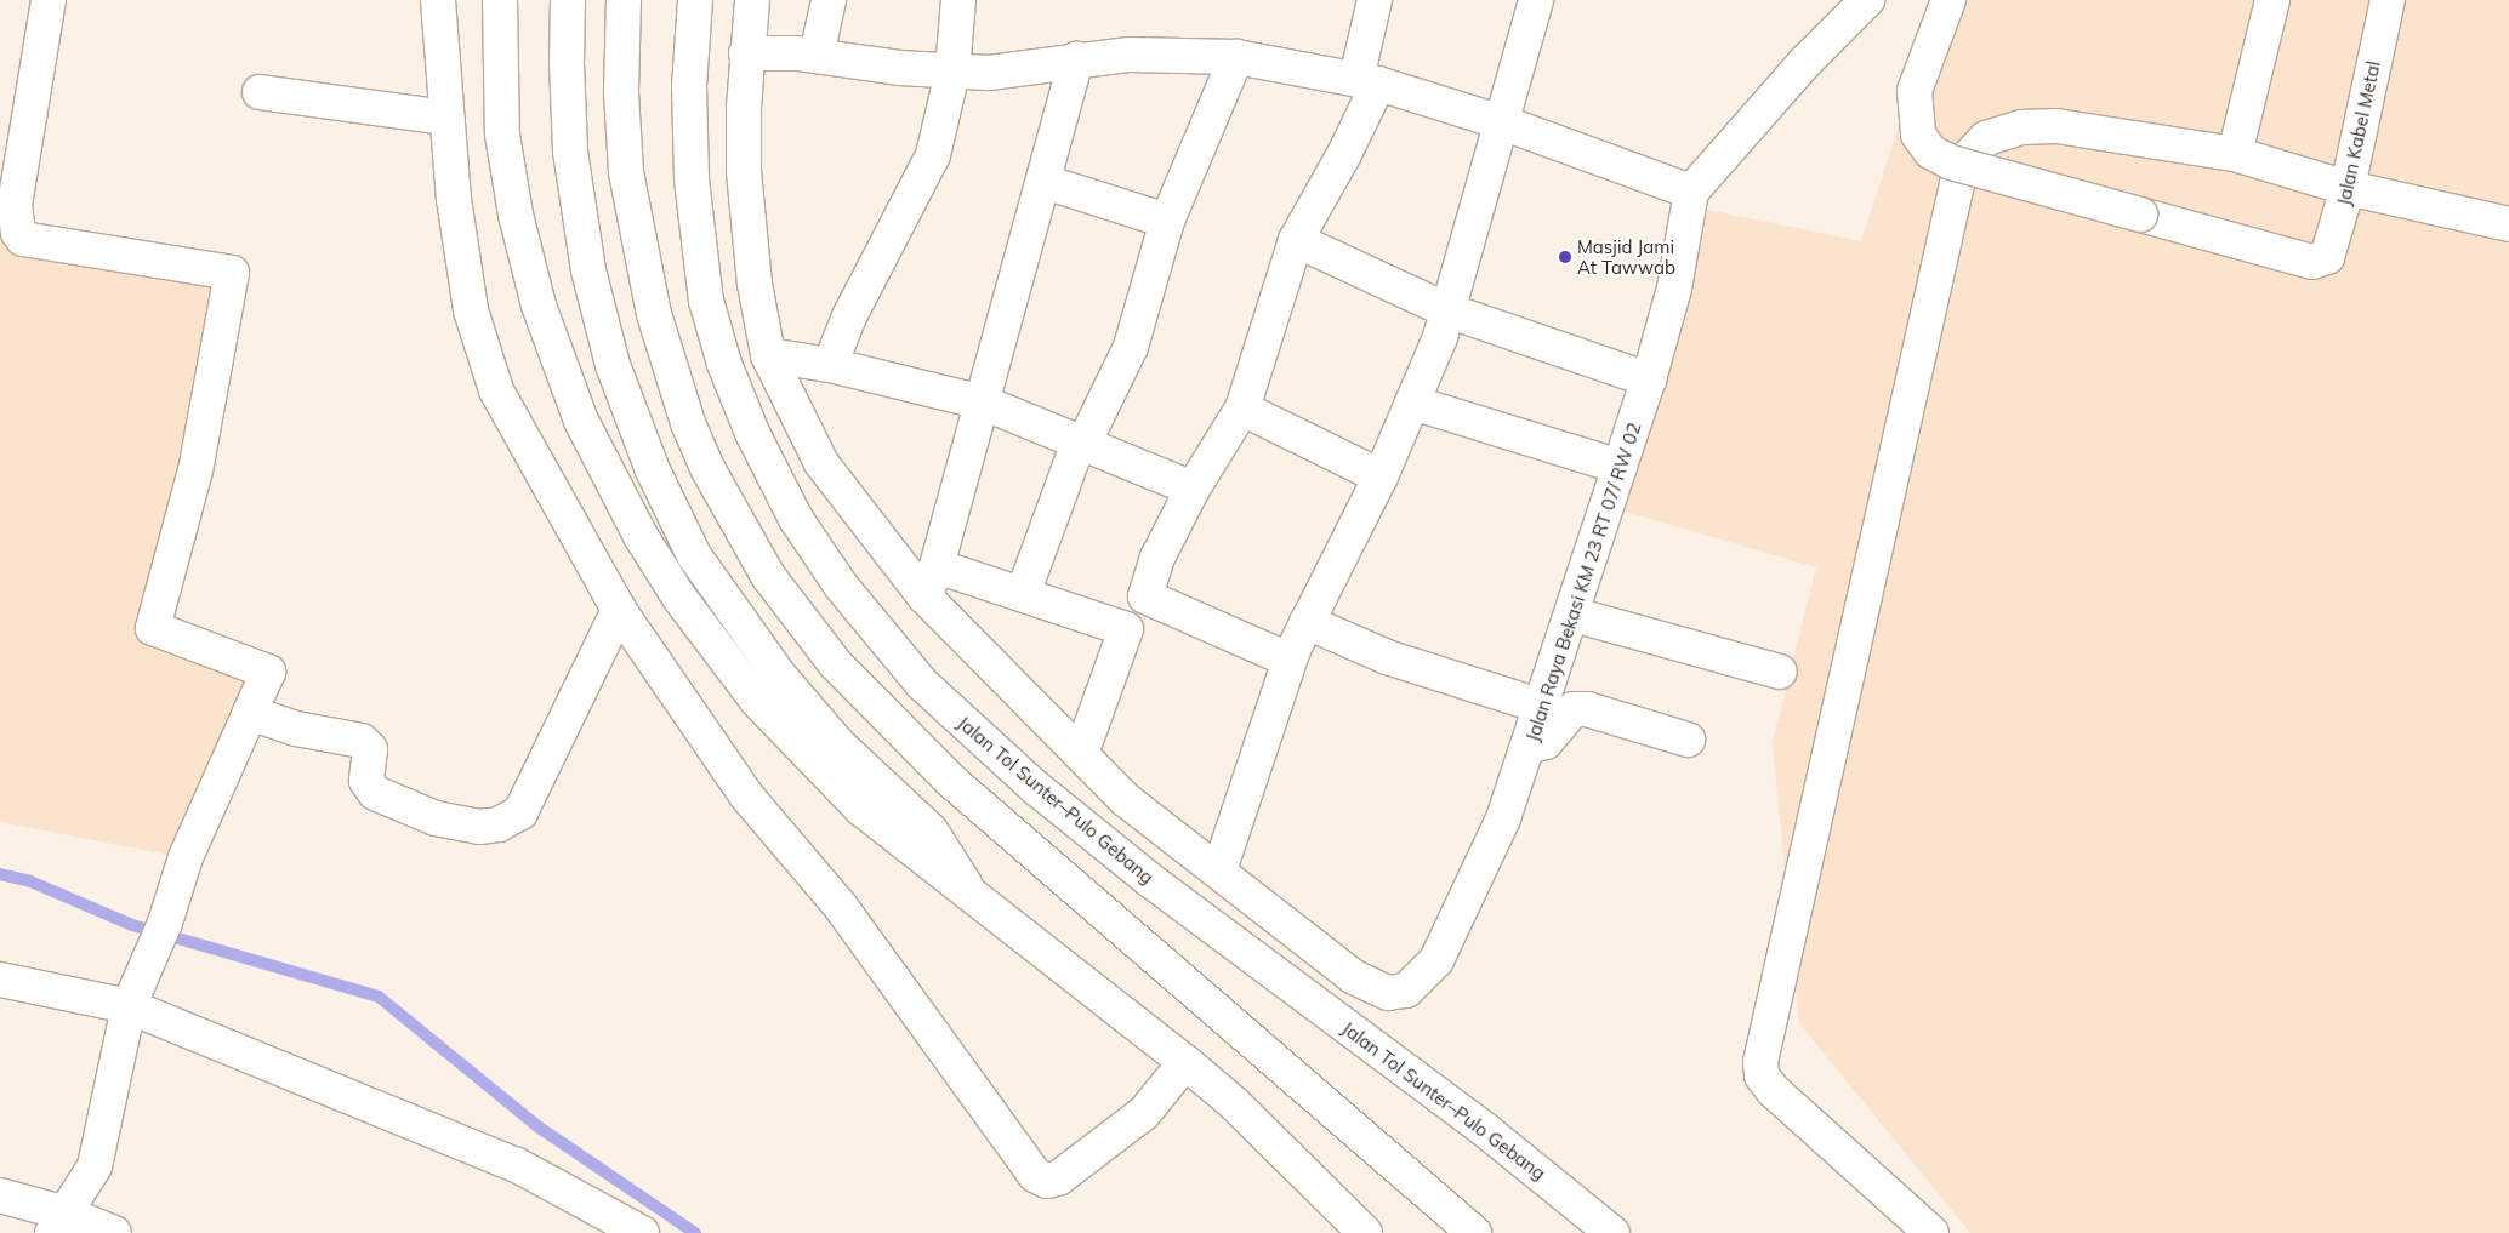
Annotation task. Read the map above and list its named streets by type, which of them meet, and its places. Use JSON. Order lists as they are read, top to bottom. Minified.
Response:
{"streets":{"main road":["Jalan Kabel Metal","Jalan Raya Bekasi KM 23 RT 07/ RW 02","Jalan Tol Sunter–Pulo Gebang"]},"places":["Masjid Jami At Tawwab"]}
